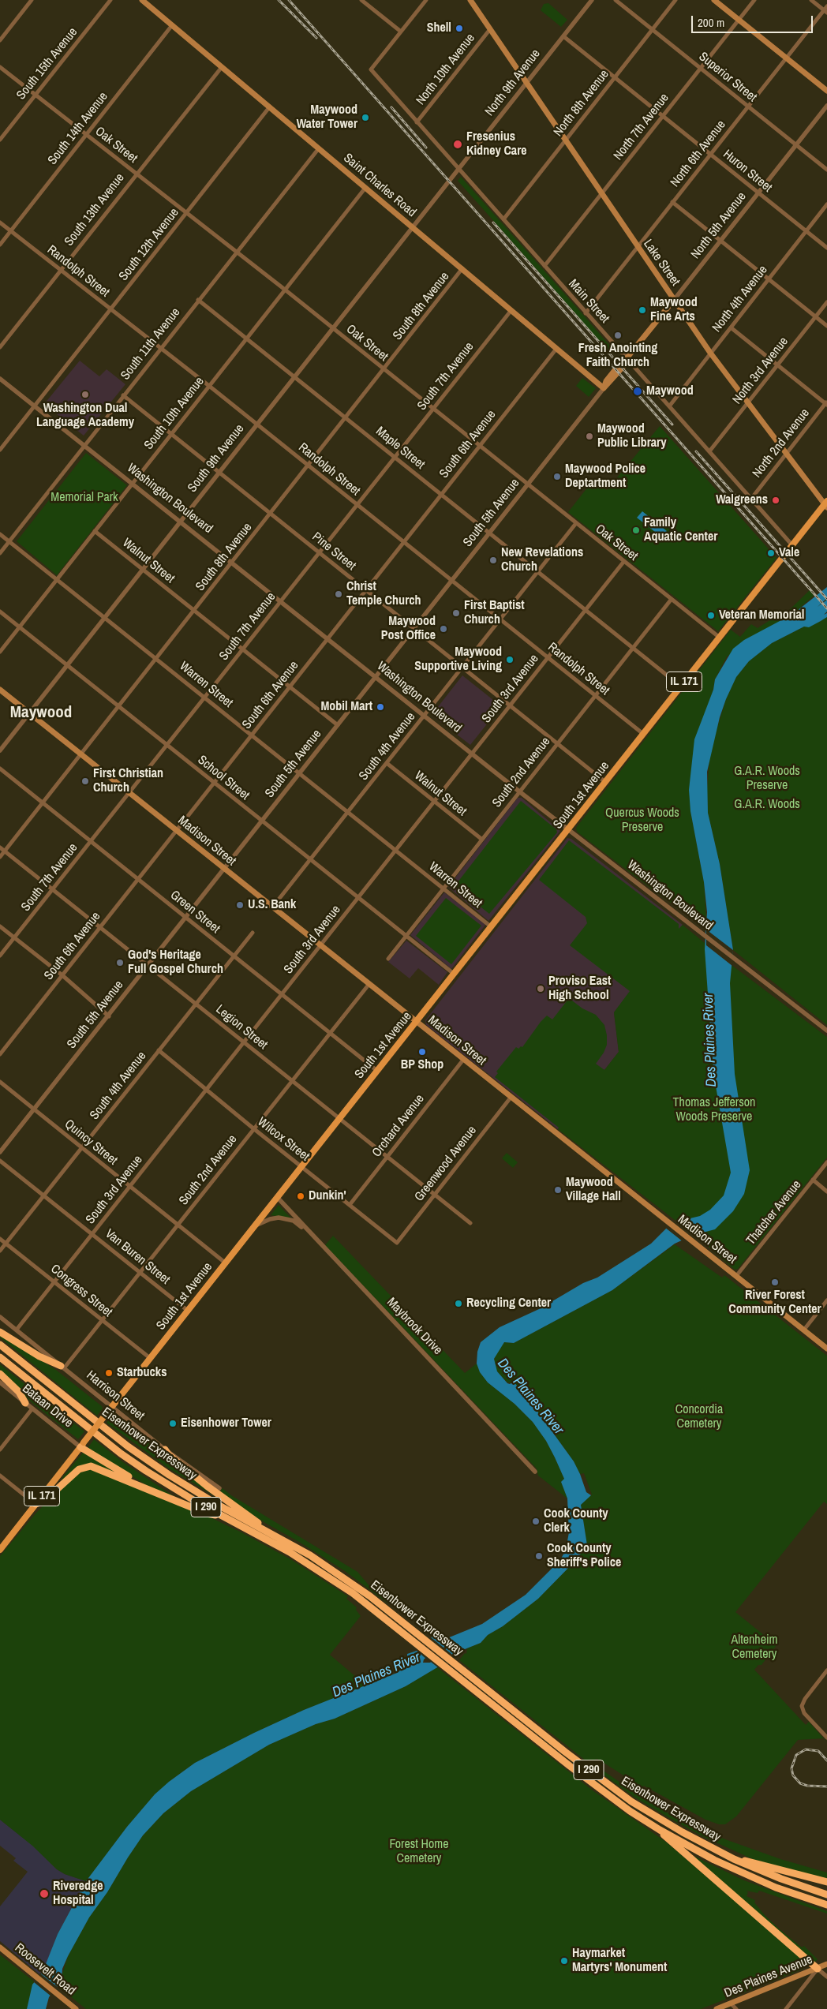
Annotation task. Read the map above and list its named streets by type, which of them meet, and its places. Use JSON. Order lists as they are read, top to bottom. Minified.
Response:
{"streets":{"highway":["Eisenhower Expressway","I 290"],"main road":["Saint Charles Road","North 5th Avenue","Lake Street","South 5th Avenue","IL 171","South 1st Avenue","Madison Street","Roosevelt Road","Des Plaines Avenue"],"street":["South 15th Avenue","North 10th Avenue","Superior Street","North 9th Avenue","North 8th Avenue","North 7th Avenue","South 14th Avenue","Oak Street","North 6th Avenue","Huron Street","South 13th Avenue","South 12th Avenue","Randolph Street","North 4th Avenue","Main Street","South 8th Avenue","South 11th Avenue","North 3rd Avenue","South 7th Avenue","South 10th Avenue","North 2nd Avenue","South 6th Avenue","Maple Street","South 9th Avenue","Washington Boulevard","Pine Street","Walnut Street","Warren Street","South 3rd Avenue","South 4th Avenue","South 2nd Avenue","School Street","Green Street","Legion Street","Orchard Avenue","Wilcox Street","Quincy Street","Greenwood Avenue","Thatcher Avenue","Van Buren Street","Congress Street","Maybrook Drive","Harrison Street","Bataan Drive"]},"crossings":[["South 15th Avenue","Oak Street"],["North 10th Avenue","Lake Street"],["North 10th Avenue","Main Street"],["Superior Street","North 8th Avenue"],["Superior Street","North 7th Avenue"],["Superior Street","North 6th Avenue"],["Superior Street","North 5th Avenue"],["North 9th Avenue","Huron Street"],["North 9th Avenue","Lake Street"],["North 9th Avenue","Main Street"],["North 9th Avenue","South 9th Avenue"],["North 8th Avenue","Huron Street"],["North 8th Avenue","Lake Street"],["North 8th Avenue","Main Street"],["North 7th Avenue","Huron Street"],["North 7th Avenue","Lake Street"],["North 7th Avenue","Main Street"],["South 14th Avenue","Oak Street"],["South 14th Avenue","Saint Charles Road"],["South 14th Avenue","Randolph Street"],["Oak Street","South 13th Avenue"],["Oak Street","South 12th Avenue"],["Oak Street","South 8th Avenue"],["Oak Street","South 11th Avenue"],["Oak Street","South 7th Avenue"],["Oak Street","South 10th Avenue"],["Oak Street","South 6th Avenue"],["Oak Street","South 9th Avenue"],["Oak Street","South 5th Avenue"],["Oak Street","South 3rd Avenue"],["Oak Street","South 4th Avenue"],["Oak Street","South 2nd Avenue"],["Oak Street","South 1st Avenue"],["North 6th Avenue","Huron Street"],["North 6th Avenue","Lake Street"],["North 6th Avenue","Main Street"],["Huron Street","North 5th Avenue"],["Huron Street","North 4th Avenue"],["Saint Charles Road","South 13th Avenue"],["Saint Charles Road","South 12th Avenue"],["Saint Charles Road","South 8th Avenue"],["Saint Charles Road","South 11th Avenue"],["Saint Charles Road","South 7th Avenue"],["Saint Charles Road","South 10th Avenue"],["Saint Charles Road","South 6th Avenue"],["Saint Charles Road","South 9th Avenue"],["Saint Charles Road","South 5th Avenue"],["South 13th Avenue","Randolph Street"],["North 5th Avenue","Lake Street"],["North 5th Avenue","Main Street"],["North 5th Avenue","South 5th Avenue"],["South 12th Avenue","Randolph Street"],["South 12th Avenue","Washington Boulevard"],["Lake Street","North 4th Avenue"],["Lake Street","North 3rd Avenue"],["Lake Street","North 2nd Avenue"],["Lake Street","IL 171"],["Randolph Street","South 8th Avenue"],["Randolph Street","South 11th Avenue"],["Randolph Street","South 7th Avenue"],["Randolph Street","South 10th Avenue"],["Randolph Street","South 6th Avenue"],["Randolph Street","South 9th Avenue"],["Randolph Street","South 5th Avenue"],["Randolph Street","South 3rd Avenue"],["Randolph Street","South 4th Avenue"],["Randolph Street","South 2nd Avenue"],["Randolph Street","South 1st Avenue"],["North 4th Avenue","Main Street"],["Main Street","North 3rd Avenue"],["Main Street","North 2nd Avenue"],["Main Street","IL 171"],["Main Street","South 1st Avenue"],["South 8th Avenue","Maple Street"],["South 8th Avenue","Washington Boulevard"],["South 8th Avenue","Pine Street"],["South 8th Avenue","Walnut Street"],["South 8th Avenue","Warren Street"],["South 8th Avenue","School Street"],["South 8th Avenue","Madison Street"],["South 8th Avenue","Green Street"],["South 8th Avenue","Legion Street"],["South 11th Avenue","Maple Street"],["South 11th Avenue","Washington Boulevard"],["South 11th Avenue","Pine Street"],["South 11th Avenue","Warren Street"],["South 7th Avenue","Maple Street"],["South 7th Avenue","Washington Boulevard"],["South 7th Avenue","Pine Street"],["South 7th Avenue","Walnut Street"],["South 7th Avenue","Warren Street"],["South 7th Avenue","School Street"],["South 7th Avenue","Madison Street"],["South 7th Avenue","Green Street"],["South 7th Avenue","Legion Street"],["South 10th Avenue","Maple Street"],["South 10th Avenue","Washington Boulevard"],["South 10th Avenue","Pine Street"],["South 10th Avenue","Walnut Street"],["South 10th Avenue","Warren Street"],["South 10th Avenue","School Street"],["South 6th Avenue","Maple Street"],["South 6th Avenue","Washington Boulevard"],["South 6th Avenue","Pine Street"],["South 6th Avenue","Walnut Street"],["South 6th Avenue","Warren Street"],["South 6th Avenue","School Street"],["South 6th Avenue","Madison Street"],["South 6th Avenue","Green Street"],["South 6th Avenue","Legion Street"],["Maple Street","South 9th Avenue"],["Maple Street","South 5th Avenue"],["Maple Street","South 3rd Avenue"],["Maple Street","South 4th Avenue"],["Maple Street","South 2nd Avenue"],["Maple Street","South 1st Avenue"],["South 9th Avenue","Washington Boulevard"],["South 9th Avenue","Pine Street"],["South 9th Avenue","Walnut Street"],["South 9th Avenue","Warren Street"],["South 9th Avenue","School Street"],["South 9th Avenue","Madison Street"],["Washington Boulevard","South 5th Avenue"],["Washington Boulevard","South 3rd Avenue"],["Washington Boulevard","South 4th Avenue"],["Washington Boulevard","South 2nd Avenue"],["Washington Boulevard","South 1st Avenue"],["South 5th Avenue","Pine Street"],["South 5th Avenue","Walnut Street"],["South 5th Avenue","Warren Street"],["South 5th Avenue","School Street"],["South 5th Avenue","Madison Street"],["South 5th Avenue","Green Street"],["South 5th Avenue","Legion Street"],["South 5th Avenue","Quincy Street"],["Pine Street","South 3rd Avenue"],["Pine Street","South 4th Avenue"],["Pine Street","South 2nd Avenue"],["Pine Street","South 1st Avenue"],["Walnut Street","South 3rd Avenue"],["Walnut Street","South 4th Avenue"],["Walnut Street","South 2nd Avenue"],["IL 171","South 1st Avenue"],["Warren Street","South 3rd Avenue"],["Warren Street","South 4th Avenue"],["Warren Street","South 2nd Avenue"],["Warren Street","South 1st Avenue"],["South 3rd Avenue","School Street"],["South 3rd Avenue","Madison Street"],["South 3rd Avenue","Green Street"],["South 3rd Avenue","Legion Street"],["South 3rd Avenue","Wilcox Street"],["South 3rd Avenue","Quincy Street"],["South 3rd Avenue","Van Buren Street"],["South 3rd Avenue","Congress Street"],["South 3rd Avenue","Harrison Street"],["South 4th Avenue","School Street"],["South 4th Avenue","Madison Street"],["South 4th Avenue","Green Street"],["South 4th Avenue","Legion Street"],["South 4th Avenue","Wilcox Street"],["South 4th Avenue","Quincy Street"],["South 4th Avenue","Van Buren Street"],["South 4th Avenue","Congress Street"],["South 2nd Avenue","School Street"],["South 2nd Avenue","Madison Street"],["South 2nd Avenue","Green Street"],["South 2nd Avenue","Legion Street"],["South 2nd Avenue","Wilcox Street"],["South 2nd Avenue","Quincy Street"],["South 2nd Avenue","Van Buren Street"],["South 2nd Avenue","Congress Street"],["South 2nd Avenue","Harrison Street"],["School Street","South 1st Avenue"],["South 1st Avenue","Madison Street"],["South 1st Avenue","Green Street"],["South 1st Avenue","Legion Street"],["South 1st Avenue","Wilcox Street"],["South 1st Avenue","Quincy Street"],["South 1st Avenue","Van Buren Street"],["South 1st Avenue","Congress Street"],["South 1st Avenue","Maybrook Drive"],["South 1st Avenue","Harrison Street"],["South 1st Avenue","Bataan Drive"],["Madison Street","Orchard Avenue"],["Madison Street","Greenwood Avenue"],["Madison Street","Thatcher Avenue"],["Legion Street","Orchard Avenue"],["Legion Street","Greenwood Avenue"],["Orchard Avenue","Wilcox Street"],["Wilcox Street","Greenwood Avenue"]],"districts":["Maywood"],"water":["Des Plaines River"],"parks":["Memorial Park","G.A.R. Woods Preserve","G.A.R. Woods","Quercus Woods Preserve","Thomas Jefferson Woods Preserve","Concordia Cemetery","Altenheim Cemetery","Forest Home Cemetery"],"places":["Shell","Maywood Water Tower","Fresenius Kidney Care","Maywood Fine Arts","Fresh Anointing Faith Church","Maywood","Washington Dual Language Academy","Maywood Public Library","Maywood Police Deptartment","Walgreens","Family Aquatic Center","Vale","New Revelations Church","Christ Temple Church","First Baptist Church","Veteran Memorial","Maywood Post Office","Maywood Supportive Living","Mobil Mart","First Christian Church","U.S. Bank","God's Heritage Full Gospel Church","Proviso East High School","BP Shop","Maywood Village Hall","Dunkin'","River Forest Community Center","Recycling Center","Starbucks","Eisenhower Tower","Cook County Clerk","Cook County Sheriff's Police","Riveredge Hospital","Haymarket Martyrs' Monument"],"scale_bar":"200 m"}
